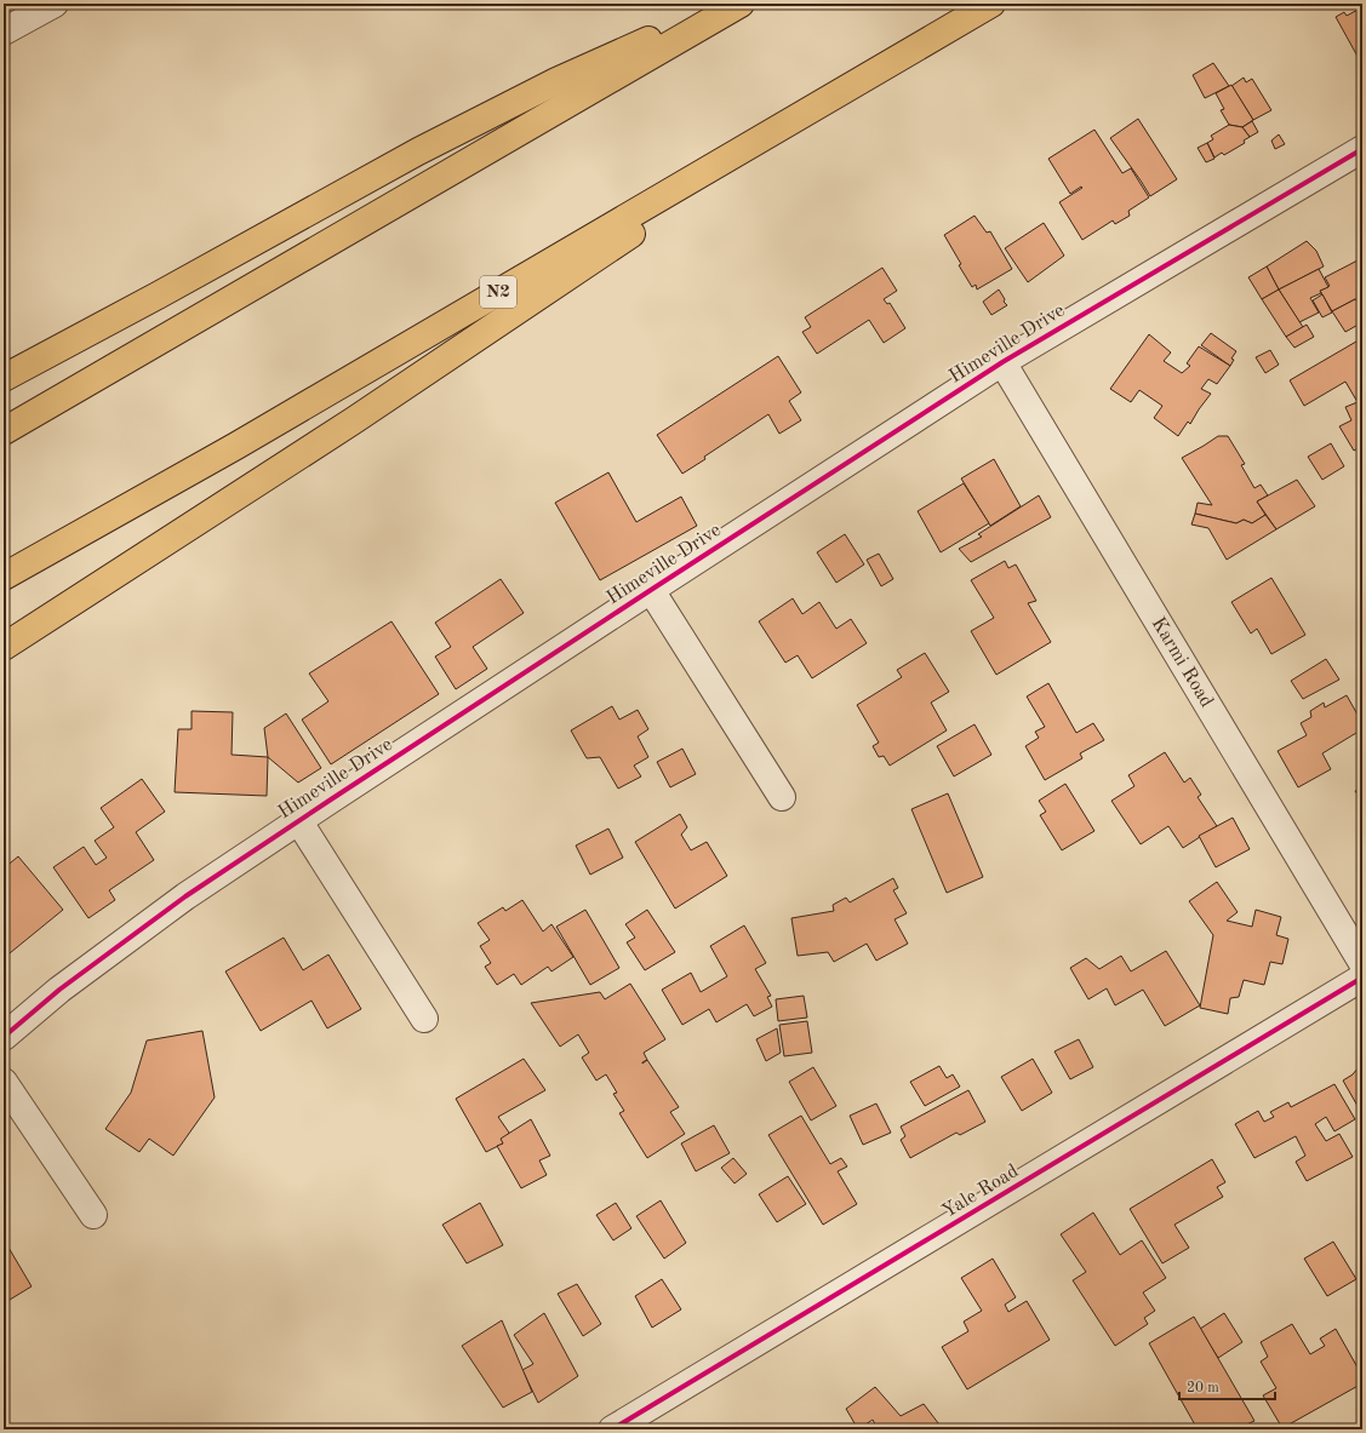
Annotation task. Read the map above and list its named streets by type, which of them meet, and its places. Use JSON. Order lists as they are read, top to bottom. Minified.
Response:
{"streets":{"highway":["N2"],"street":["Himeville Drive","Karmi Road","Yale Road"]},"crossings":[["Himeville Drive","Karmi Road"]],"scale_bar":"20 m"}
